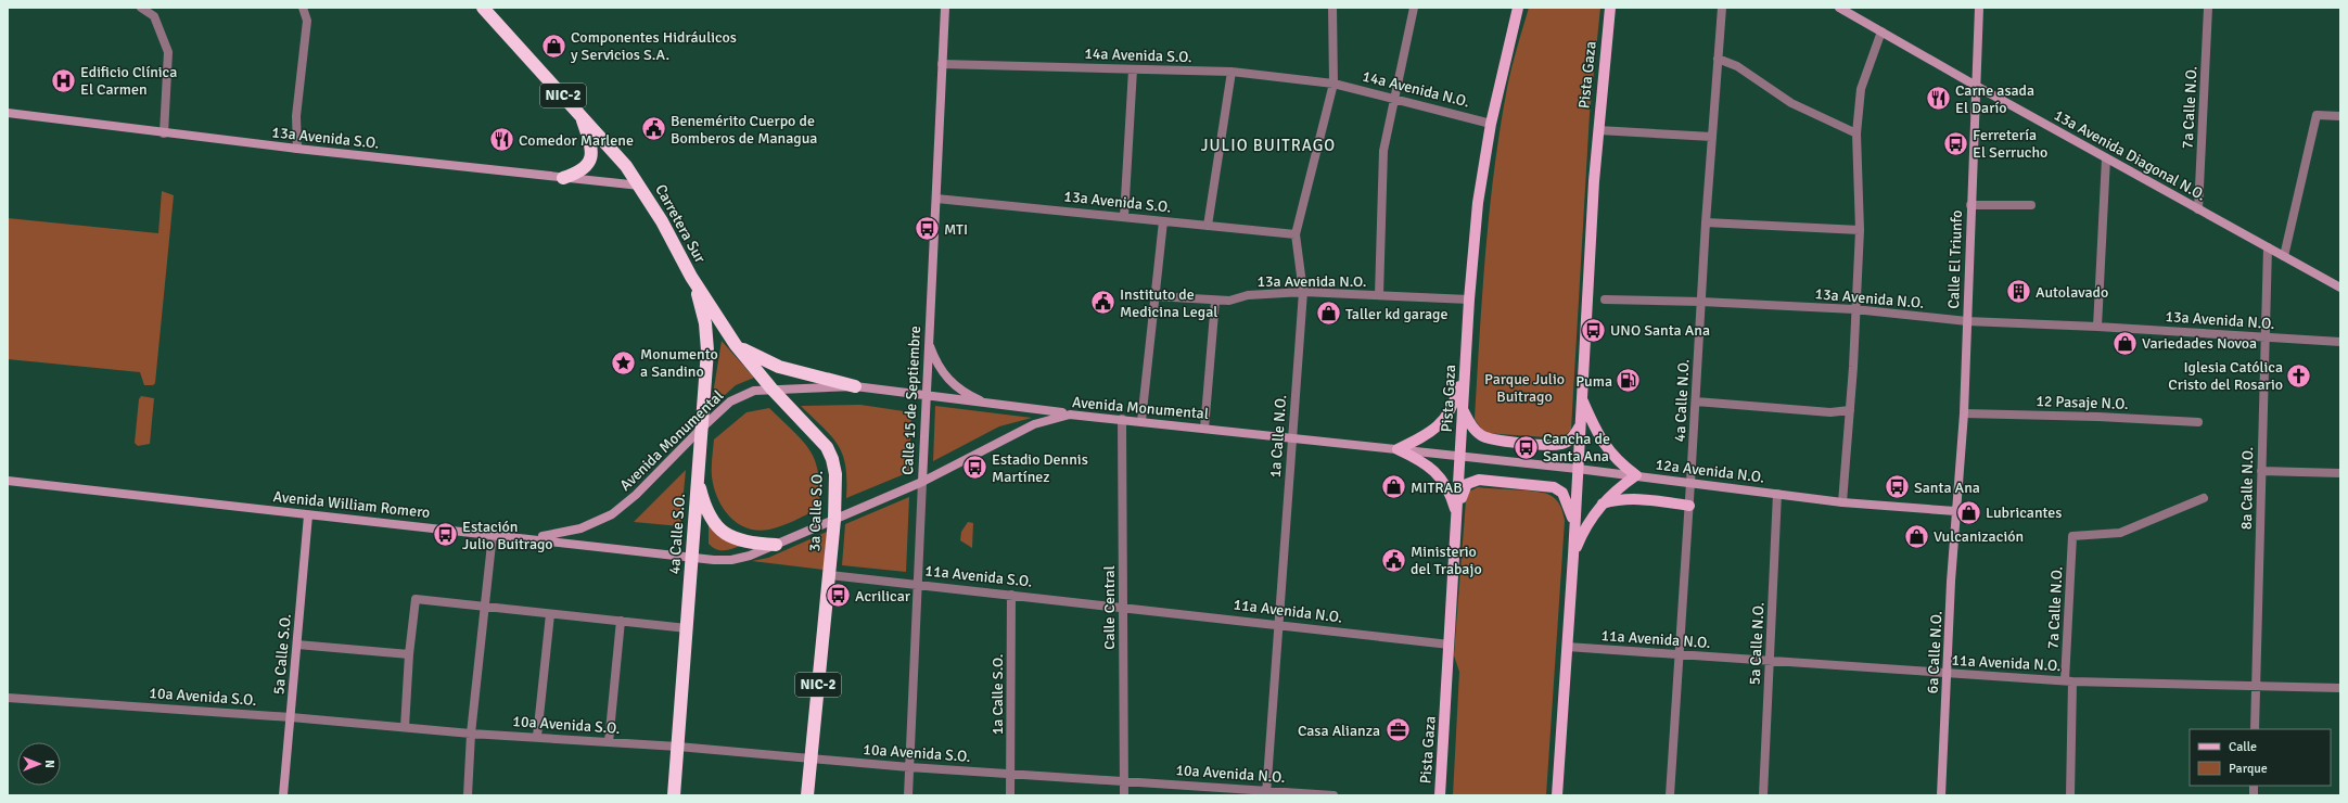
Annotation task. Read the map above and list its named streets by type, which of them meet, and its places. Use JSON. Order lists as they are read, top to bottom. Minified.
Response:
{"streets":{"highway":["NIC-2","Carretera Sur","3a Calle S.O.","4a Calle S.O."],"main road":["Pista Gaza","13a Avenida S.O.","13a Avenida Diagonal N.O.","Calle El Triunfo","Calle 15 de Septiembre","Avenida Monumental","12a Avenida N.O.","Avenida William Romero","6a Calle N.O.","5a Calle S.O."],"street":["14a Avenida S.O.","14a Avenida N.O.","7a Calle N.O.","13a Avenida N.O.","4a Calle N.O.","12 Pasaje N.O.","1a Calle N.O.","8a Calle N.O.","11a Avenida S.O.","Calle Central","11a Avenida N.O.","5a Calle N.O.","1a Calle S.O.","10a Avenida S.O.","10a Avenida N.O."]},"crossings":[["14a Avenida S.O.","14a Avenida N.O."],["14a Avenida S.O.","Calle 15 de Septiembre"],["14a Avenida S.O.","1a Calle N.O."],["Pista Gaza","14a Avenida N.O."],["Pista Gaza","13a Avenida N.O."],["Pista Gaza","Avenida Monumental"],["Pista Gaza","12a Avenida N.O."],["Pista Gaza","11a Avenida N.O."],["14a Avenida N.O.","1a Calle N.O."],["NIC-2","13a Avenida S.O."],["NIC-2","Carretera Sur"],["7a Calle N.O.","13a Avenida Diagonal N.O."],["7a Calle N.O.","11a Avenida N.O."],["13a Avenida S.O.","Carretera Sur"],["13a Avenida S.O.","Calle 15 de Septiembre"],["13a Avenida S.O.","1a Calle N.O."],["13a Avenida Diagonal N.O.","Calle El Triunfo"],["13a Avenida Diagonal N.O.","8a Calle N.O."],["Carretera Sur","3a Calle S.O."],["Carretera Sur","4a Calle S.O."],["Calle El Triunfo","13a Avenida N.O."],["Calle El Triunfo","12 Pasaje N.O."],["Calle El Triunfo","12a Avenida N.O."],["Calle El Triunfo","6a Calle N.O."],["13a Avenida N.O.","4a Calle N.O."],["13a Avenida N.O.","1a Calle N.O."],["13a Avenida N.O.","8a Calle N.O."],["Calle 15 de Septiembre","Avenida Monumental"],["Calle 15 de Septiembre","11a Avenida S.O."],["Calle 15 de Septiembre","10a Avenida S.O."],["4a Calle N.O.","12a Avenida N.O."],["4a Calle N.O.","11a Avenida N.O."],["Avenida Monumental","1a Calle N.O."],["Avenida Monumental","12a Avenida N.O."],["Avenida Monumental","Avenida William Romero"],["Avenida Monumental","3a Calle S.O."],["Avenida Monumental","4a Calle S.O."],["Avenida Monumental","Calle Central"],["1a Calle N.O.","11a Avenida N.O."],["1a Calle N.O.","10a Avenida N.O."],["12a Avenida N.O.","5a Calle N.O."],["12a Avenida N.O.","6a Calle N.O."],["8a Calle N.O.","11a Avenida N.O."],["Avenida William Romero","4a Calle S.O."],["Avenida William Romero","5a Calle S.O."],["3a Calle S.O.","4a Calle S.O."],["3a Calle S.O.","11a Avenida S.O."],["3a Calle S.O.","10a Avenida S.O."],["4a Calle S.O.","10a Avenida S.O."],["11a Avenida S.O.","Calle Central"],["11a Avenida S.O.","11a Avenida N.O."],["11a Avenida S.O.","1a Calle S.O."],["Calle Central","11a Avenida N.O."],["Calle Central","10a Avenida S.O."],["Calle Central","10a Avenida N.O."],["11a Avenida N.O.","5a Calle N.O."],["11a Avenida N.O.","6a Calle N.O."],["5a Calle S.O.","10a Avenida S.O."],["1a Calle S.O.","10a Avenida S.O."],["10a Avenida S.O.","10a Avenida N.O."]],"districts":["JULIO BUITRAGO"],"parks":["Parque Julio Buitrago"],"places":{"shop":["Componentes Hidráulicos y Servicios S.A.","Taller kd garage","Variedades Novoa","MITRAB","Lubricantes","Vulcanización"],"hospital":["Edificio Clínica El Carmen"],"restaurant":["Carne asada El Darío","Comedor Marlene"],"public building":["Benemérito Cuerpo de Bomberos de Managua","Instituto de Medicina Legal","Ministerio del Trabajo"],"bus stop":["Ferretería El Serrucho","MTI","UNO Santa Ana","Cancha de Santa Ana","Estadio Dennis Martínez","Santa Ana","Estación Julio Buitrago","Acrilicar"],"building":["Autolavado"],"place":["Monumento a Sandino"],"church":["Iglesia Católica Cristo del Rosario"],"fuel station":["Puma"],"office":["Casa Alianza"]},"legend":["Calle","Parque"],"north":"right"}
